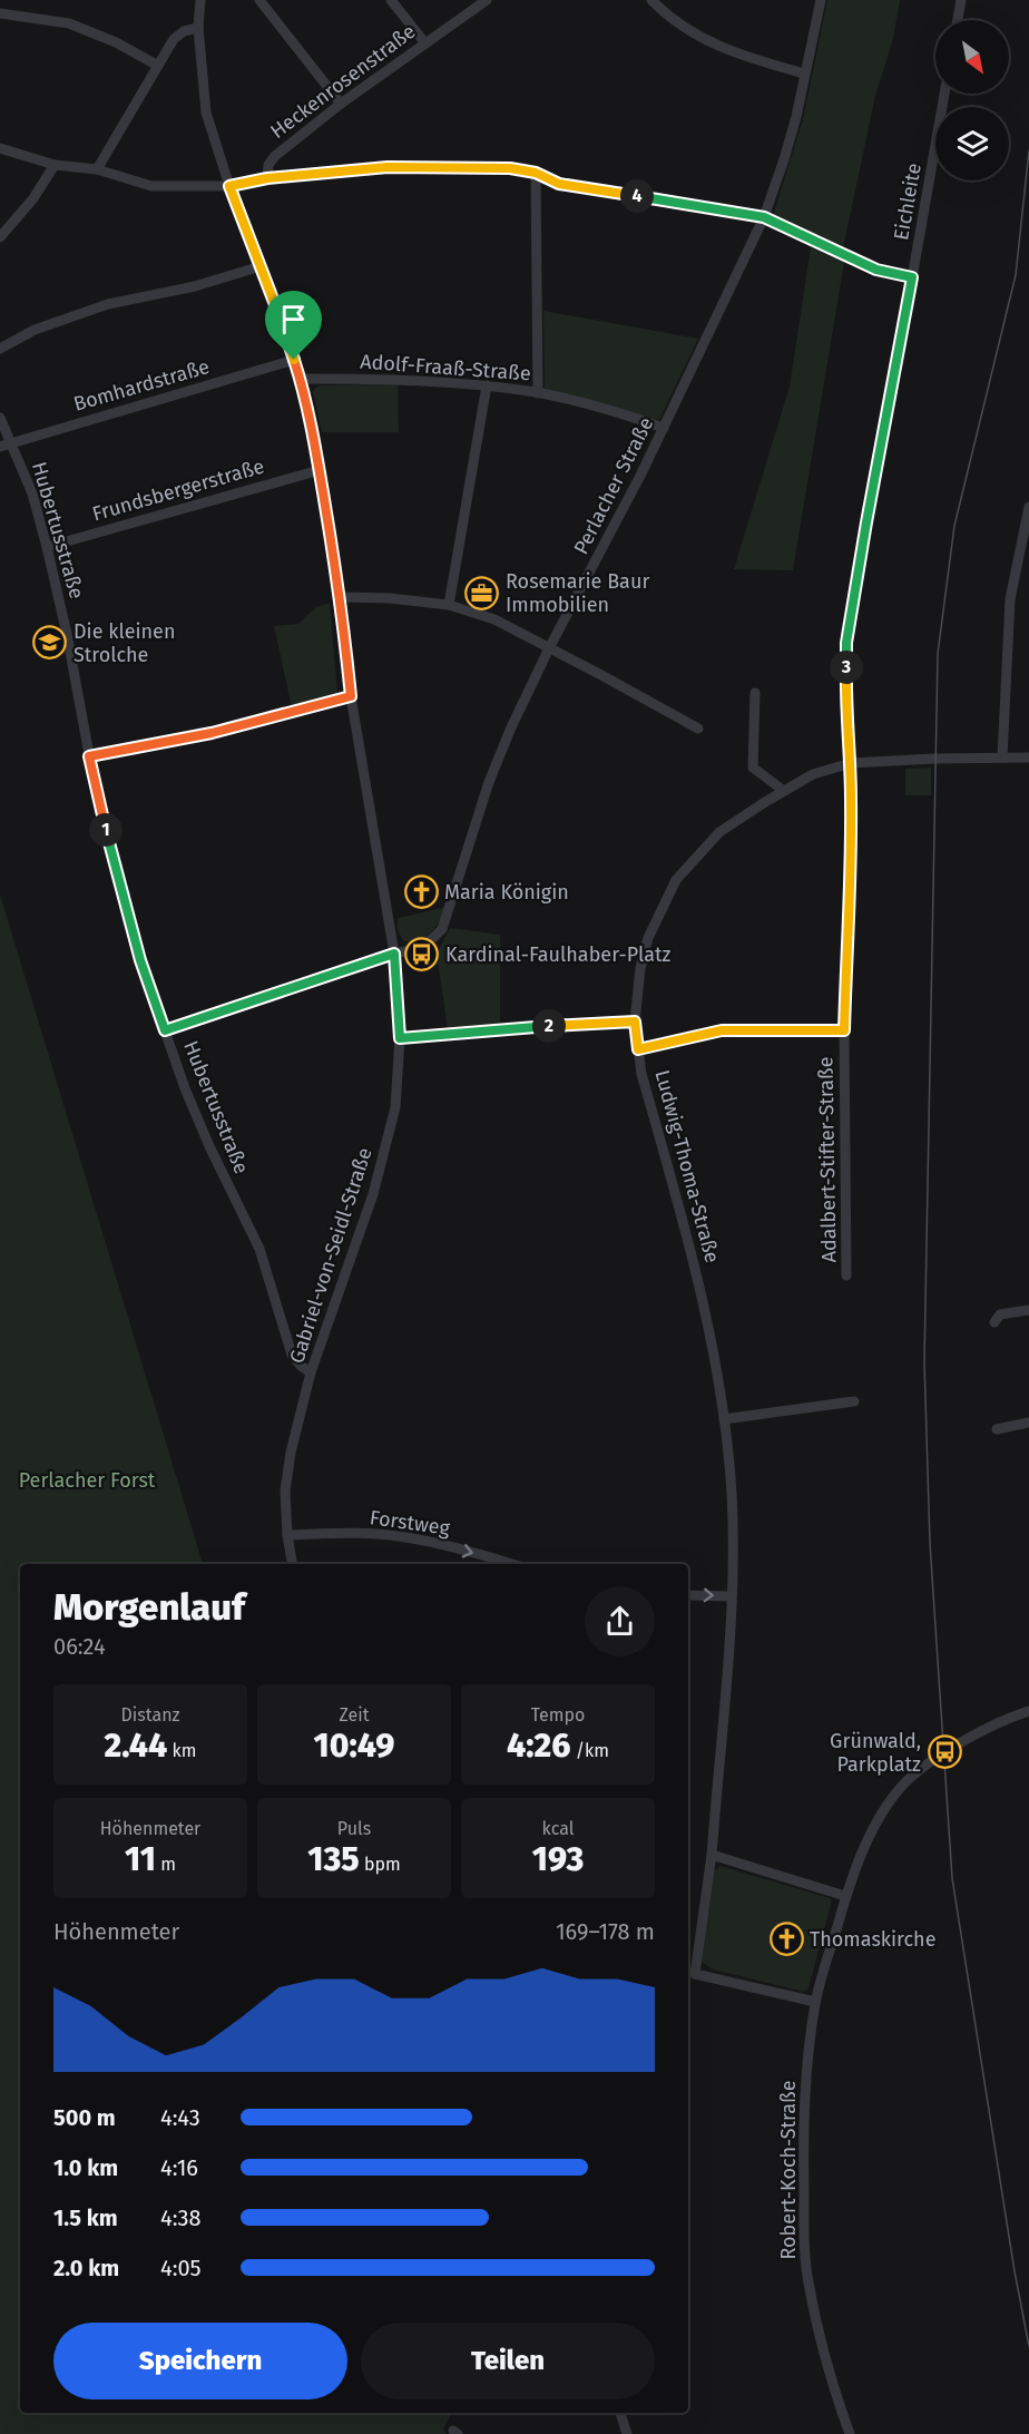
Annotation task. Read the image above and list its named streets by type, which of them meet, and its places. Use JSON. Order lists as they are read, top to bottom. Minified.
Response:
{"streets":{"street":["Heckenrosenstraße","Eichleite","Adolf-Fraaß-Straße","Bomhardstraße","Perlacher Straße","Frundsbergerstraße","Hubertusstraße","Adalbert-Stifter-Straße","Ludwig-Thoma-Straße","Gabriel-von-Seidl-Straße","Forstweg","Robert-Koch-Straße"]},"crossings":[["Eichleite","Adalbert-Stifter-Straße"],["Eichleite","Ludwig-Thoma-Straße"],["Adolf-Fraaß-Straße","Perlacher Straße"],["Adolf-Fraaß-Straße","Gabriel-von-Seidl-Straße"],["Bomhardstraße","Hubertusstraße"],["Bomhardstraße","Gabriel-von-Seidl-Straße"],["Perlacher Straße","Hubertusstraße"],["Perlacher Straße","Gabriel-von-Seidl-Straße"],["Frundsbergerstraße","Hubertusstraße"],["Frundsbergerstraße","Gabriel-von-Seidl-Straße"],["Hubertusstraße","Gabriel-von-Seidl-Straße"],["Adalbert-Stifter-Straße","Ludwig-Thoma-Straße"],["Gabriel-von-Seidl-Straße","Forstweg"]],"one_way":["Forstweg"],"parks":["Perlacher Forst"],"places":{"office":["Rosemarie Baur Immobilien"],"school or university":["Die kleinen Strolche"],"church":["Maria Königin","Thomaskirche"],"bus stop":["Kardinal-Faulhaber-Platz","Grünwald, Parkplatz"]},"north":"bottom right","page":{"pins":["4","3","1","2"],"heading":["Morgenlauf","06:24"],"stats":[["Distanz","2.44 km"],["Zeit","10:49"],["Tempo","4:26 /km"],["Höhenmeter","11 m"],["Puls","135 bpm"],["kcal","193"]],"chart":["Höhenmeter","169–178 m"],"list":[{"name":"500 m","note":"4:43"},{"name":"1.0 km","note":"4:16"},{"name":"1.5 km","note":"4:38"},{"name":"2.0 km","note":"4:05"}],"buttons":["Speichern","Teilen"]}}
